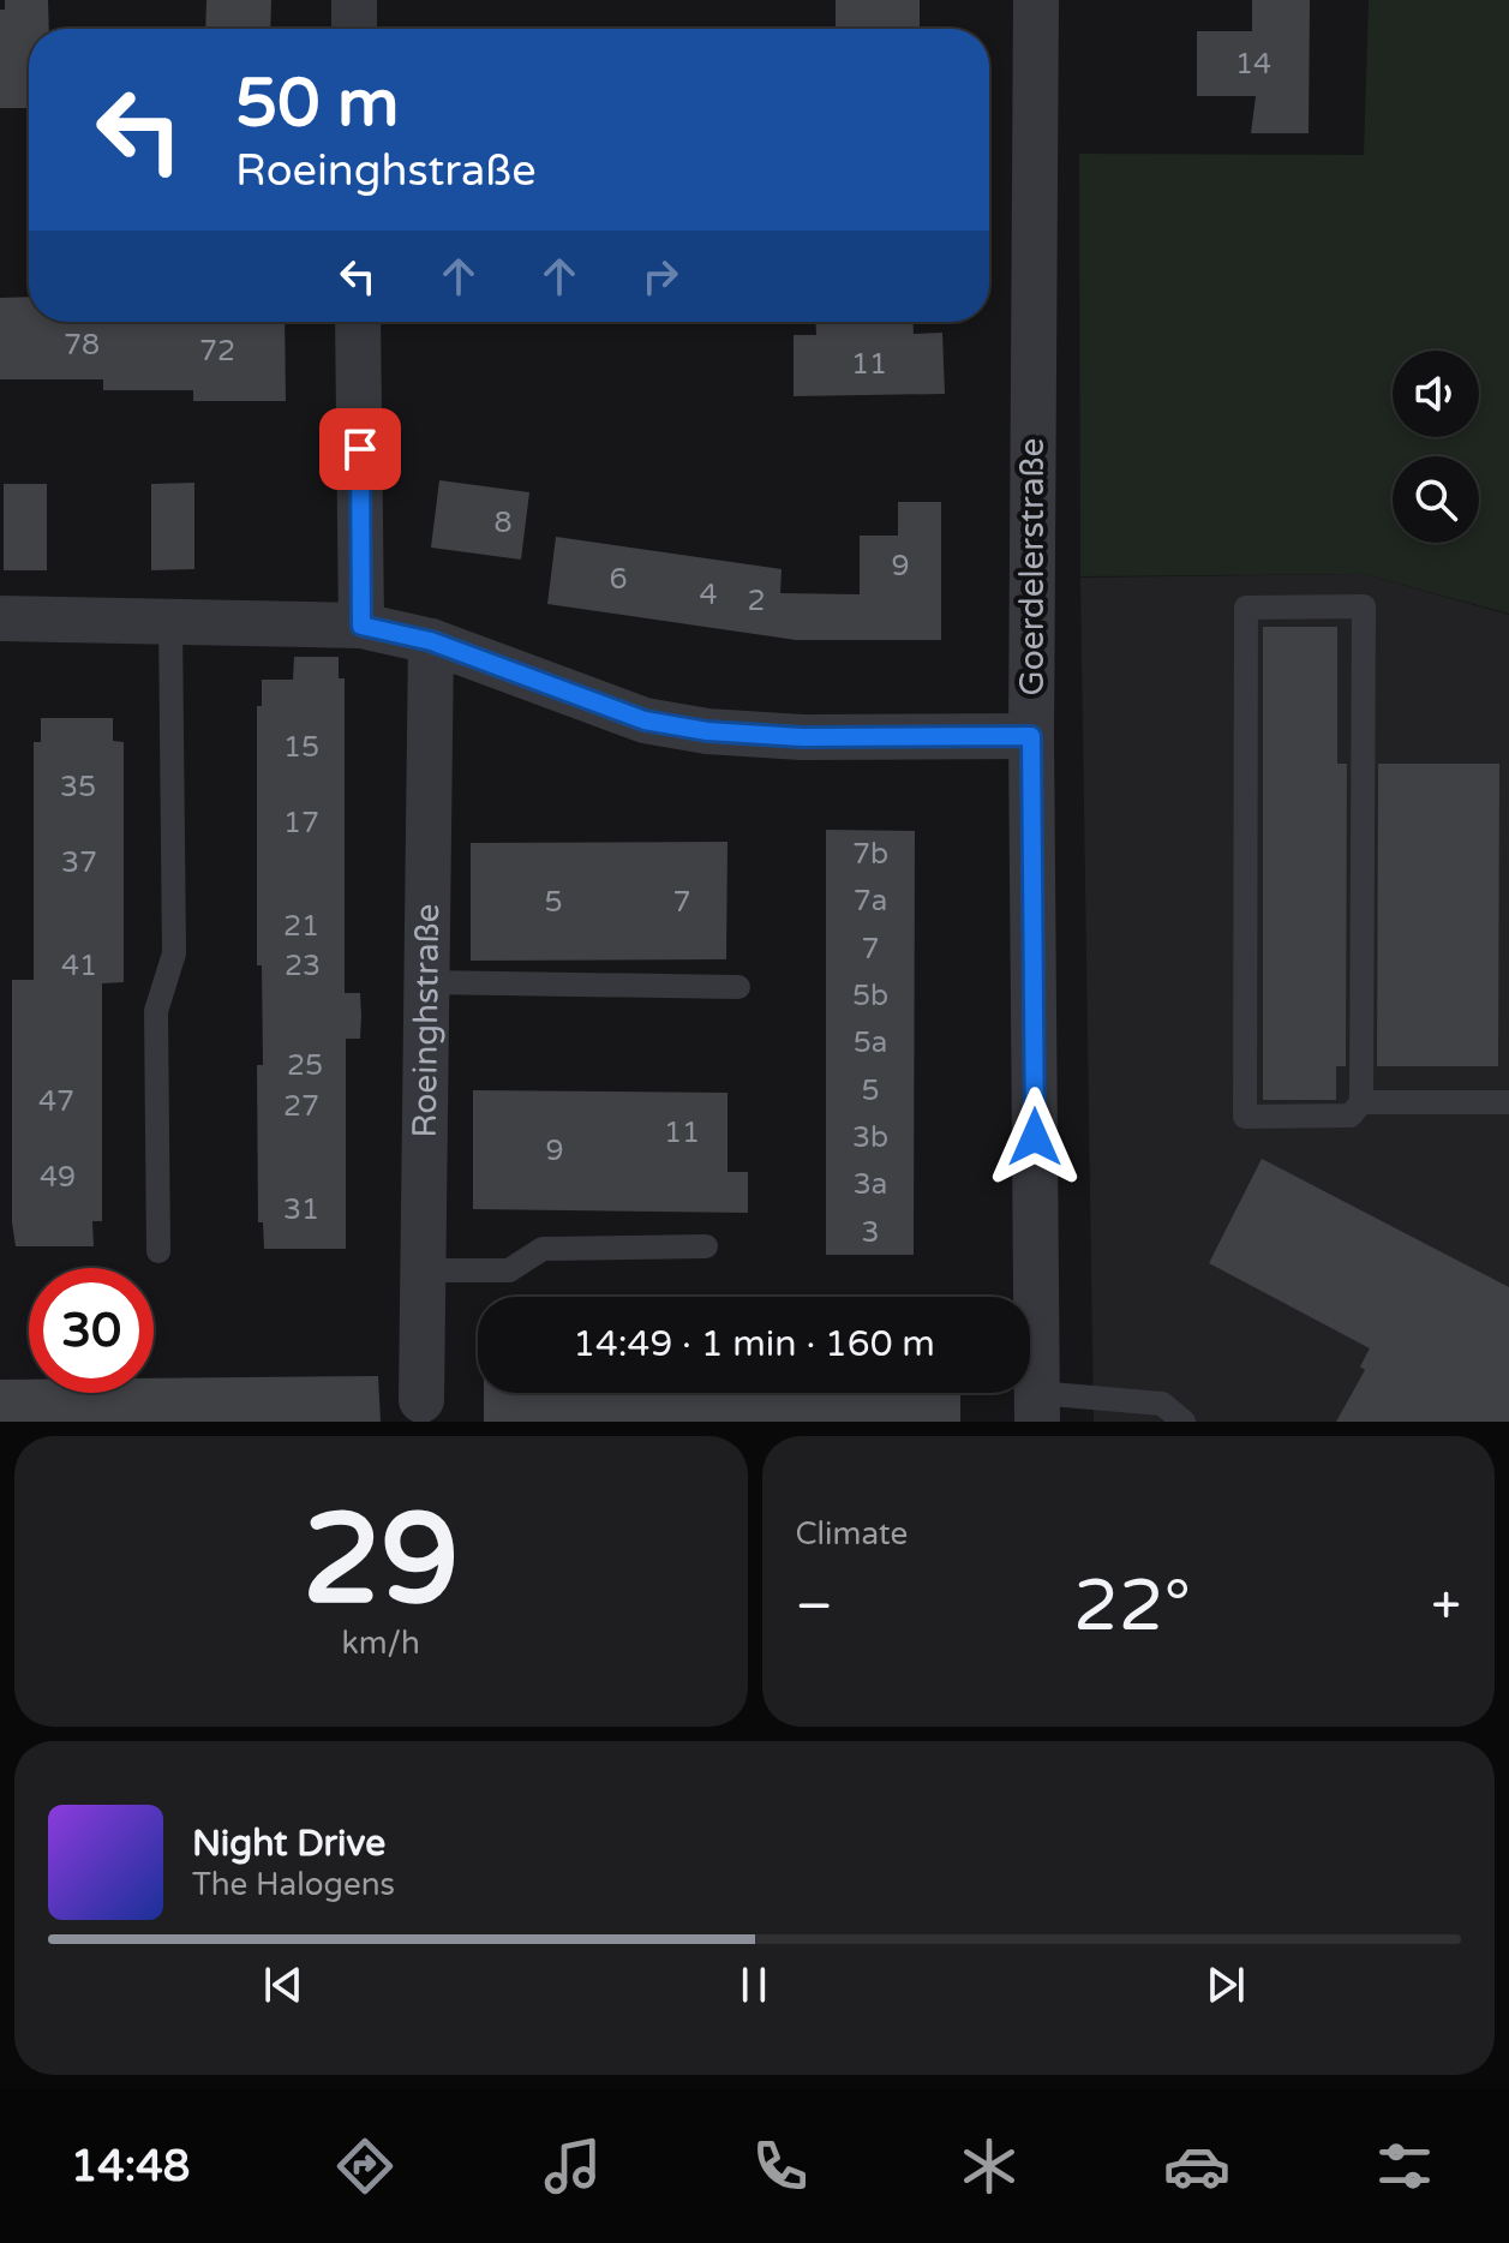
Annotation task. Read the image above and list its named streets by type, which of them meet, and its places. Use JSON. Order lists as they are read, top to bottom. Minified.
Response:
{"streets":{"street":["Goerdelerstraße","Roeinghstraße"]},"house_numbers":["14","78","72","11","8","9","6","4","2","15","35","17","7b","37","7a","5","7","21","7","41","23","5b","5a","25","5","47","27","11","3b","9","49","3a","31","3"],"page":{"turn":["50 m","Roeinghstraße"],"limit":"30","trip":"14:49 · 1 min · 160 m","tile":[["29","km/h"],"Climate"],"heat":["−","22°","+"],"song":["Night Drive","The Halogens"],"tabs":"14:48"}}
